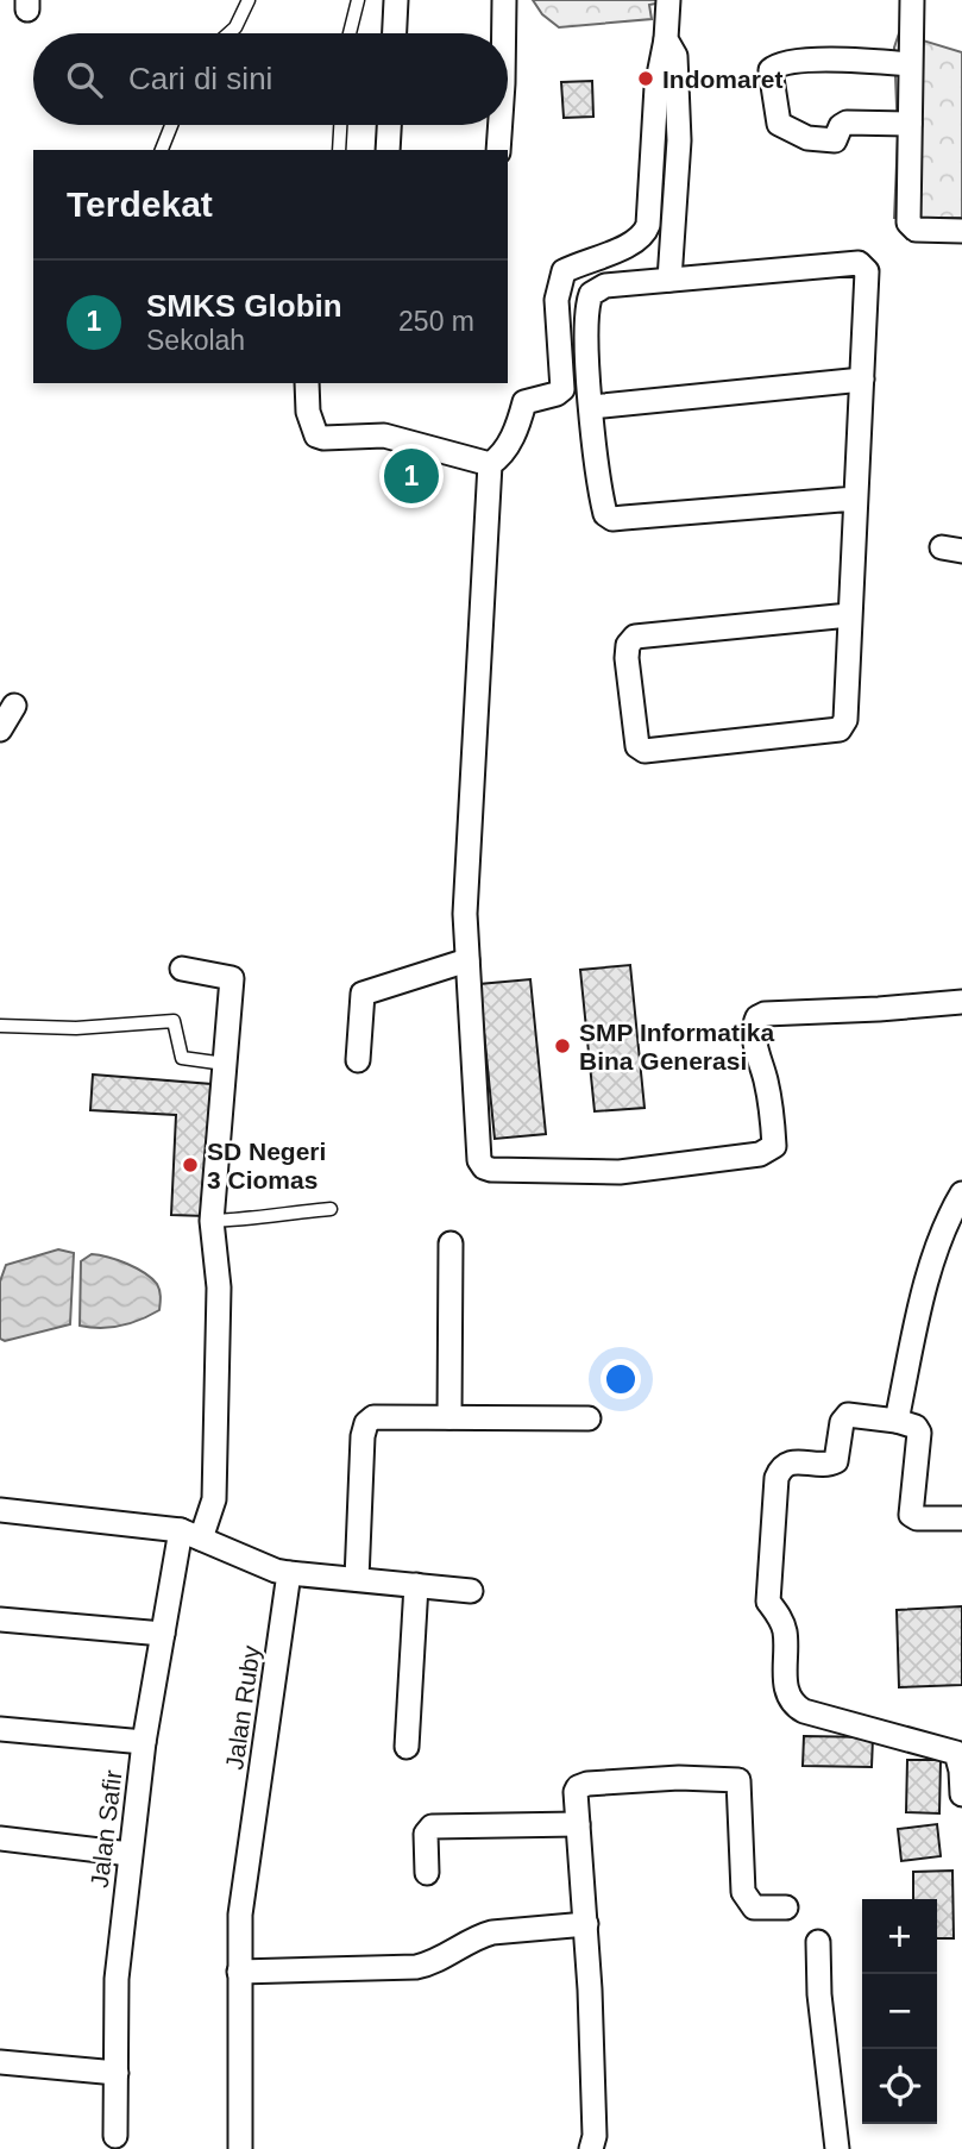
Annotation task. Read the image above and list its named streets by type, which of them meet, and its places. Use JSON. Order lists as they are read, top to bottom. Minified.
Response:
{"streets":{"street":["Jalan Ruby","Jalan Safir"]},"places":["Indomaret","SMP Informatika Bina Generasi","SD Negeri 3 Ciomas"],"page":{"search":"Cari di sini","heading":"Terdekat","list":[{"mark":"1","name":"SMKS Globin","note":"Sekolah","value":"250 m"}],"pins":"1","map_buttons":["+","−"]}}
